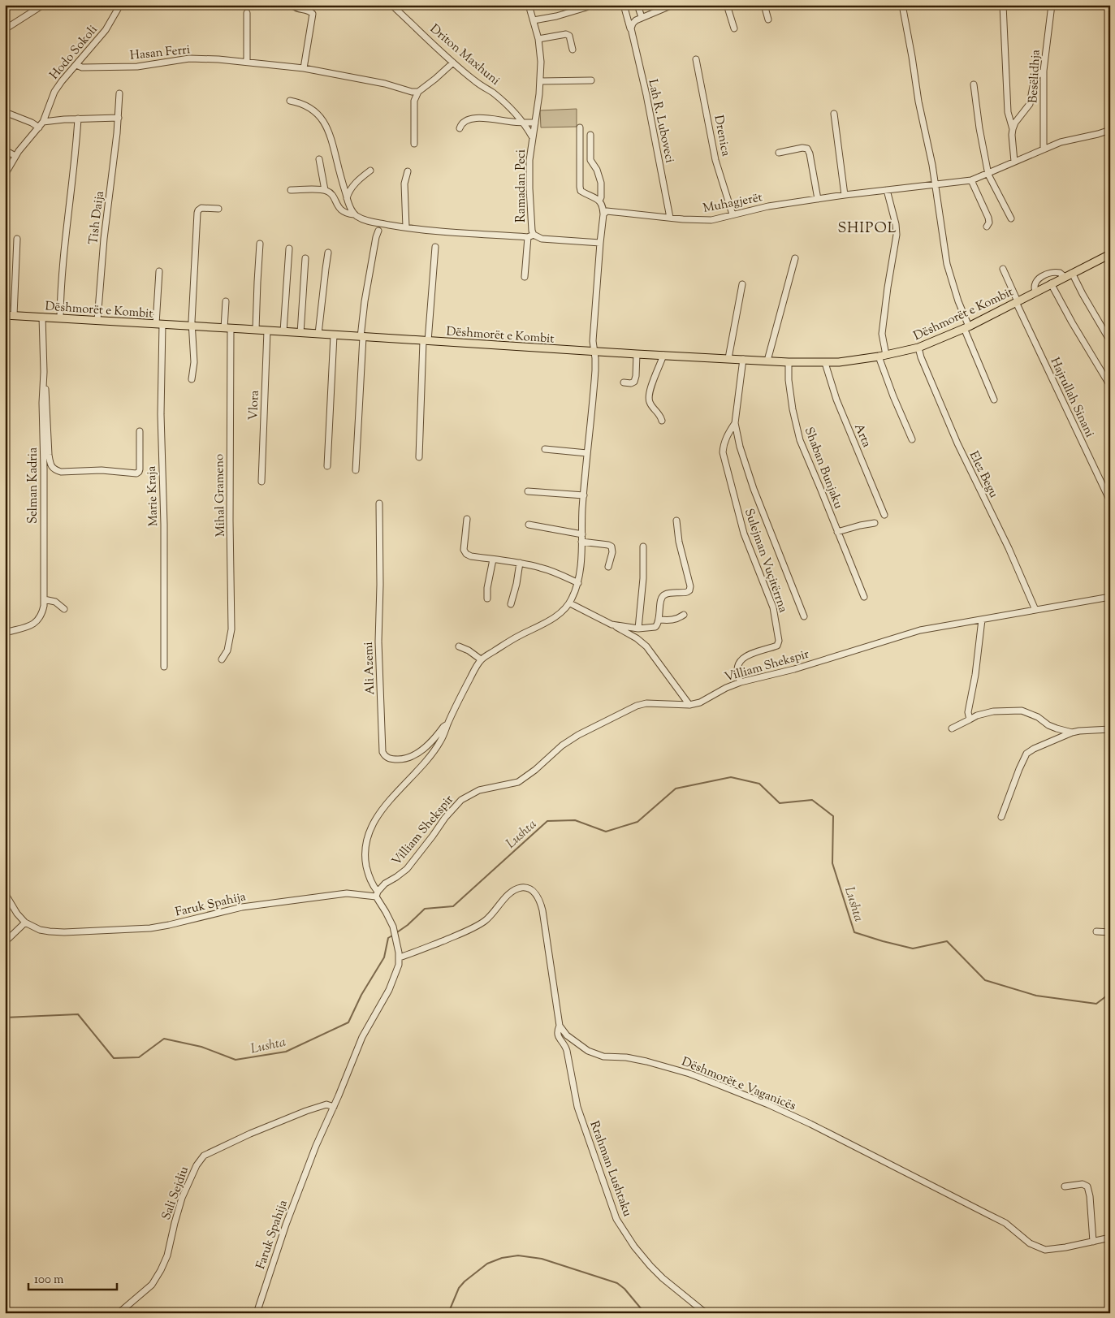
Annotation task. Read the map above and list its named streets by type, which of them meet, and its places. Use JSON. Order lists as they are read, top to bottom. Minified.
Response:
{"streets":{"main road":["Dëshmorët e Kombit"],"street":["Hodo Sokoli","Hasan Ferri","Driton Maxhuni","Besëlidhja","Lah R. Luboveci","Drenica","Ramadan Peci","Muhagjerët","Tish Daija","Hajrullah Sinani","Vlora","Arta","Shaban Bunjaku","Elez Begu","Selman Kadria","Mihal Grameno","Marie Kraja","Sulejman Vuçitërrna","Villiam Shekspir","Ali Azemi","Faruk Spahija","Dëshmorët e Vaganicës","Rrahman Lushtaku","Sali Sejdiu"]},"crossings":[["Hodo Sokoli","Hasan Ferri"],["Driton Maxhuni","Ramadan Peci"],["Besëlidhja","Muhagjerët"],["Lah R. Luboveci","Muhagjerët"],["Drenica","Muhagjerët"],["Tish Daija","Dëshmorët e Kombit"],["Dëshmorët e Kombit","Hajrullah Sinani"],["Dëshmorët e Kombit","Vlora"],["Dëshmorët e Kombit","Arta"],["Dëshmorët e Kombit","Shaban Bunjaku"],["Dëshmorët e Kombit","Elez Begu"],["Dëshmorët e Kombit","Selman Kadria"],["Dëshmorët e Kombit","Mihal Grameno"],["Dëshmorët e Kombit","Marie Kraja"],["Dëshmorët e Kombit","Sulejman Vuçitërrna"],["Elez Begu","Villiam Shekspir"],["Sulejman Vuçitërrna","Villiam Shekspir"],["Villiam Shekspir","Faruk Spahija"],["Faruk Spahija","Sali Sejdiu"],["Dëshmorët e Vaganicës","Rrahman Lushtaku"]],"districts":["SHIPOL"],"water":["Lushta"],"scale_bar":"100 m"}
